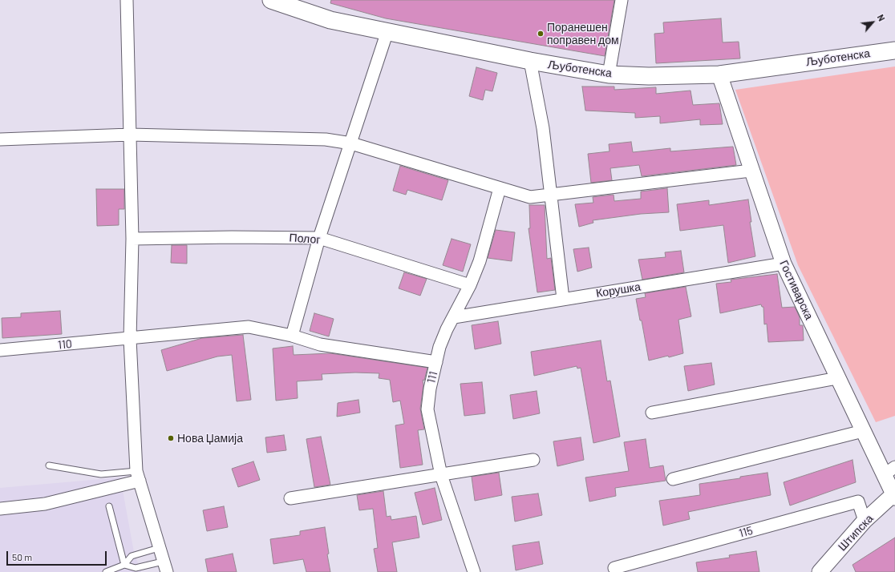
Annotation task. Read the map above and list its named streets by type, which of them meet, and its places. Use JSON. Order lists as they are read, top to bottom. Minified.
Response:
{"streets":{"main road":["Љуботенска"],"street":["Полог","Корушка","Гостиварска","110","111","115","Штипска"]},"crossings":[["Љуботенска","Гостиварска"],["Полог","111"],["Корушка","Гостиварска"],["Корушка","111"],["Гостиварска","Штипска"],["110","111"],["115","Штипска"]],"places":["Поранешен поправен дом","Нова Џамија"],"scale_bar":"50 m","north":"top right"}
